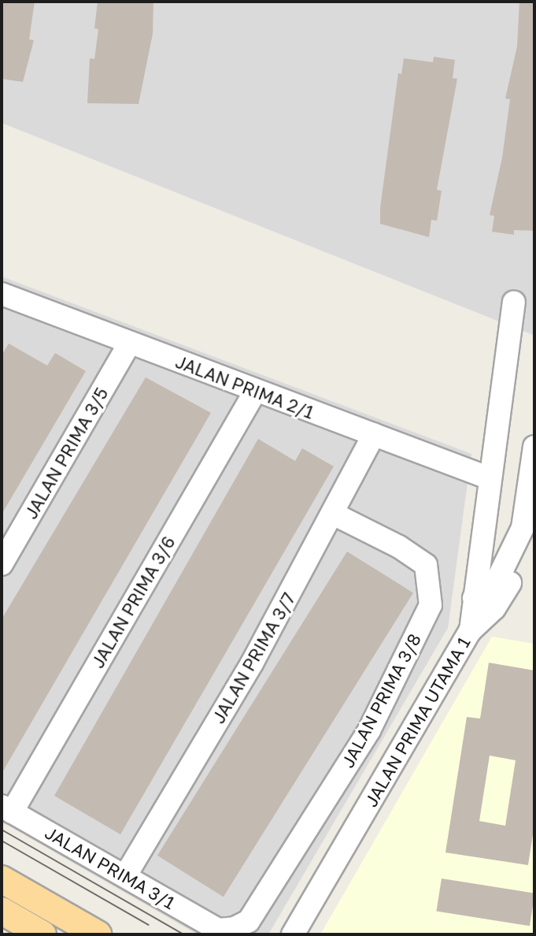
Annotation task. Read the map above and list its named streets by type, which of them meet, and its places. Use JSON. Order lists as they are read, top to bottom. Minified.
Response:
{"streets":{"street":["JALAN PRIMA 2/1","JALAN PRIMA 3/5","JALAN PRIMA 3/6","JALAN PRIMA 3/7","JALAN PRIMA 3/8","JALAN PRIMA UTAMA 1","JALAN PRIMA 3/1"]},"crossings":[["JALAN PRIMA 2/1","JALAN PRIMA 3/5"],["JALAN PRIMA 2/1","JALAN PRIMA 3/6"],["JALAN PRIMA 2/1","JALAN PRIMA 3/7"],["JALAN PRIMA 2/1","JALAN PRIMA UTAMA 1"],["JALAN PRIMA 3/6","JALAN PRIMA 3/1"],["JALAN PRIMA 3/7","JALAN PRIMA 3/8"],["JALAN PRIMA 3/7","JALAN PRIMA 3/1"],["JALAN PRIMA 3/8","JALAN PRIMA 3/1"]]}
